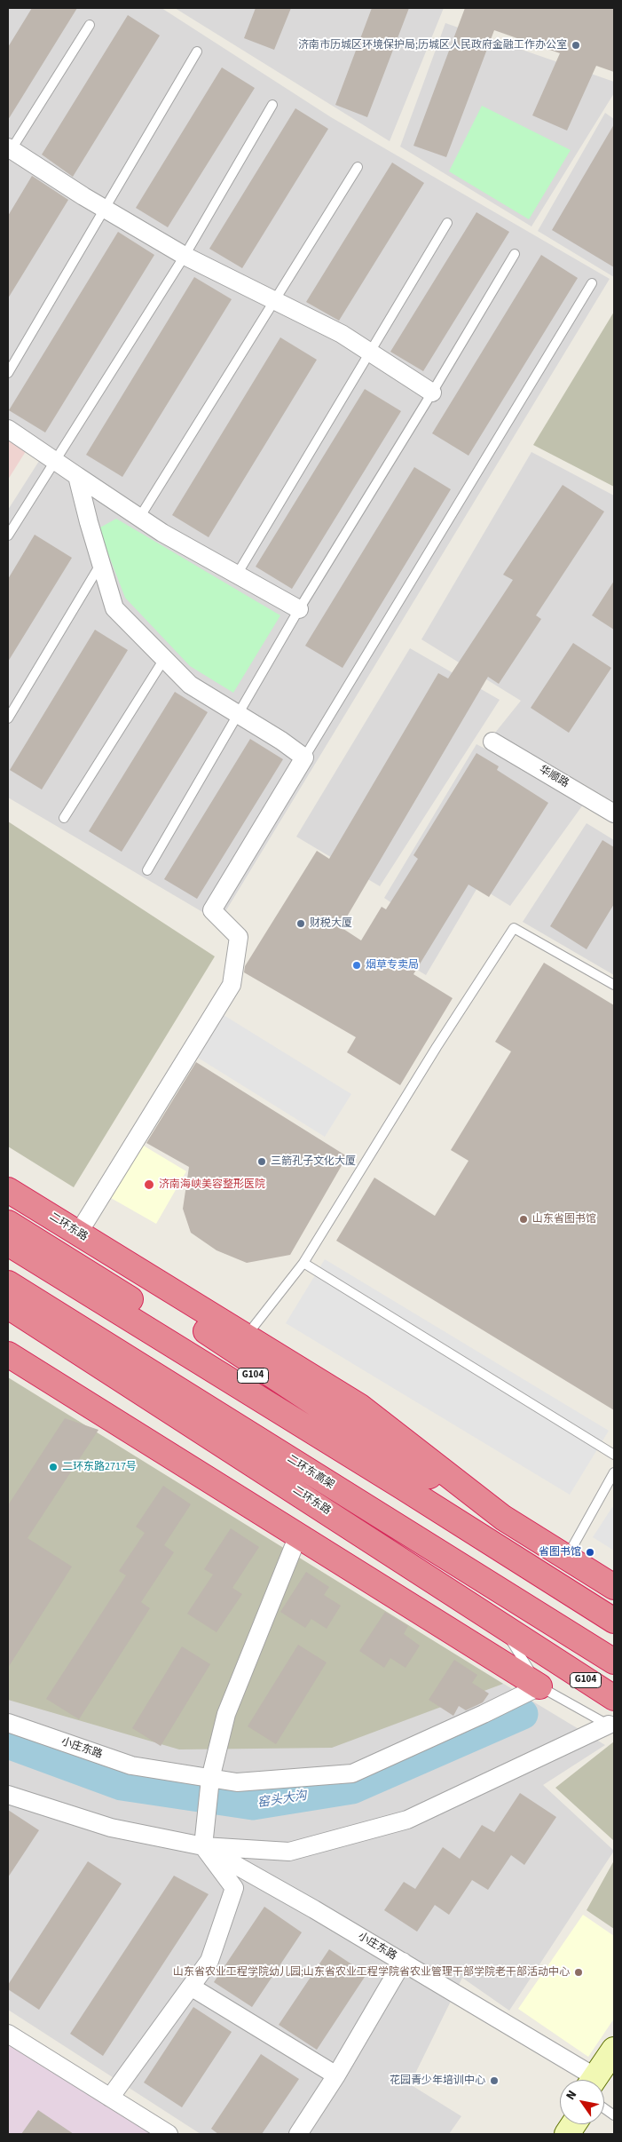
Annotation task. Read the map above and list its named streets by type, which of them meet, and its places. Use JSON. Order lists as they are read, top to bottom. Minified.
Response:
{"streets":{"highway":["二环东路","G104","二环东高架"],"street":["华顺路","小庄东路"]},"water":["窑头大沟"],"places":["济南市历城区环境保护局;历城区人民政府金融工作办公室","财税大厦","烟草专卖局","三箭孔子文化大厦","济南海峡美容整形医院","山东省图书馆","二环东路2717号","省图书馆","山东省农业工程学院幼儿园;山东省农业工程学院省农业管理干部学院老干部活动中心","花园青少年培训中心"],"north":"top left"}
